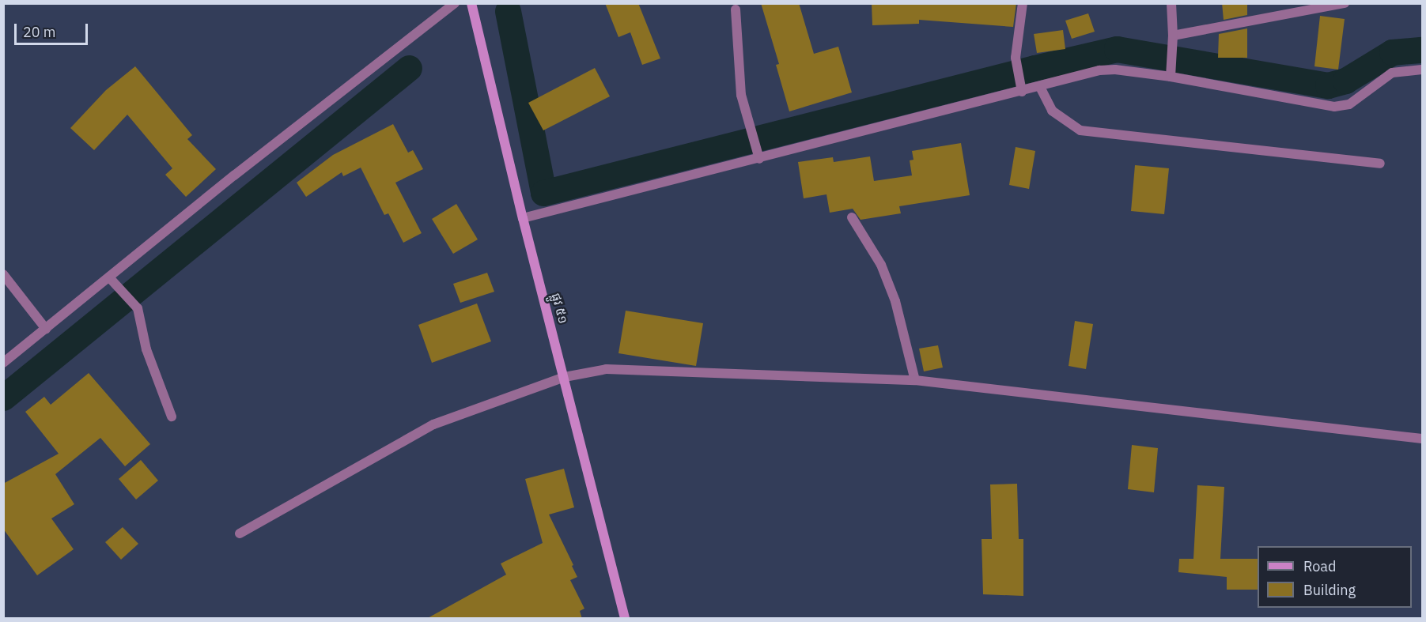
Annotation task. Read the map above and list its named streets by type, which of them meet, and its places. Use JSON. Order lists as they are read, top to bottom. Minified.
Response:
{"streets":{"main road":["ផ្លូវ ៥១"]},"legend":["Road","Building"],"scale_bar":"20 m"}
